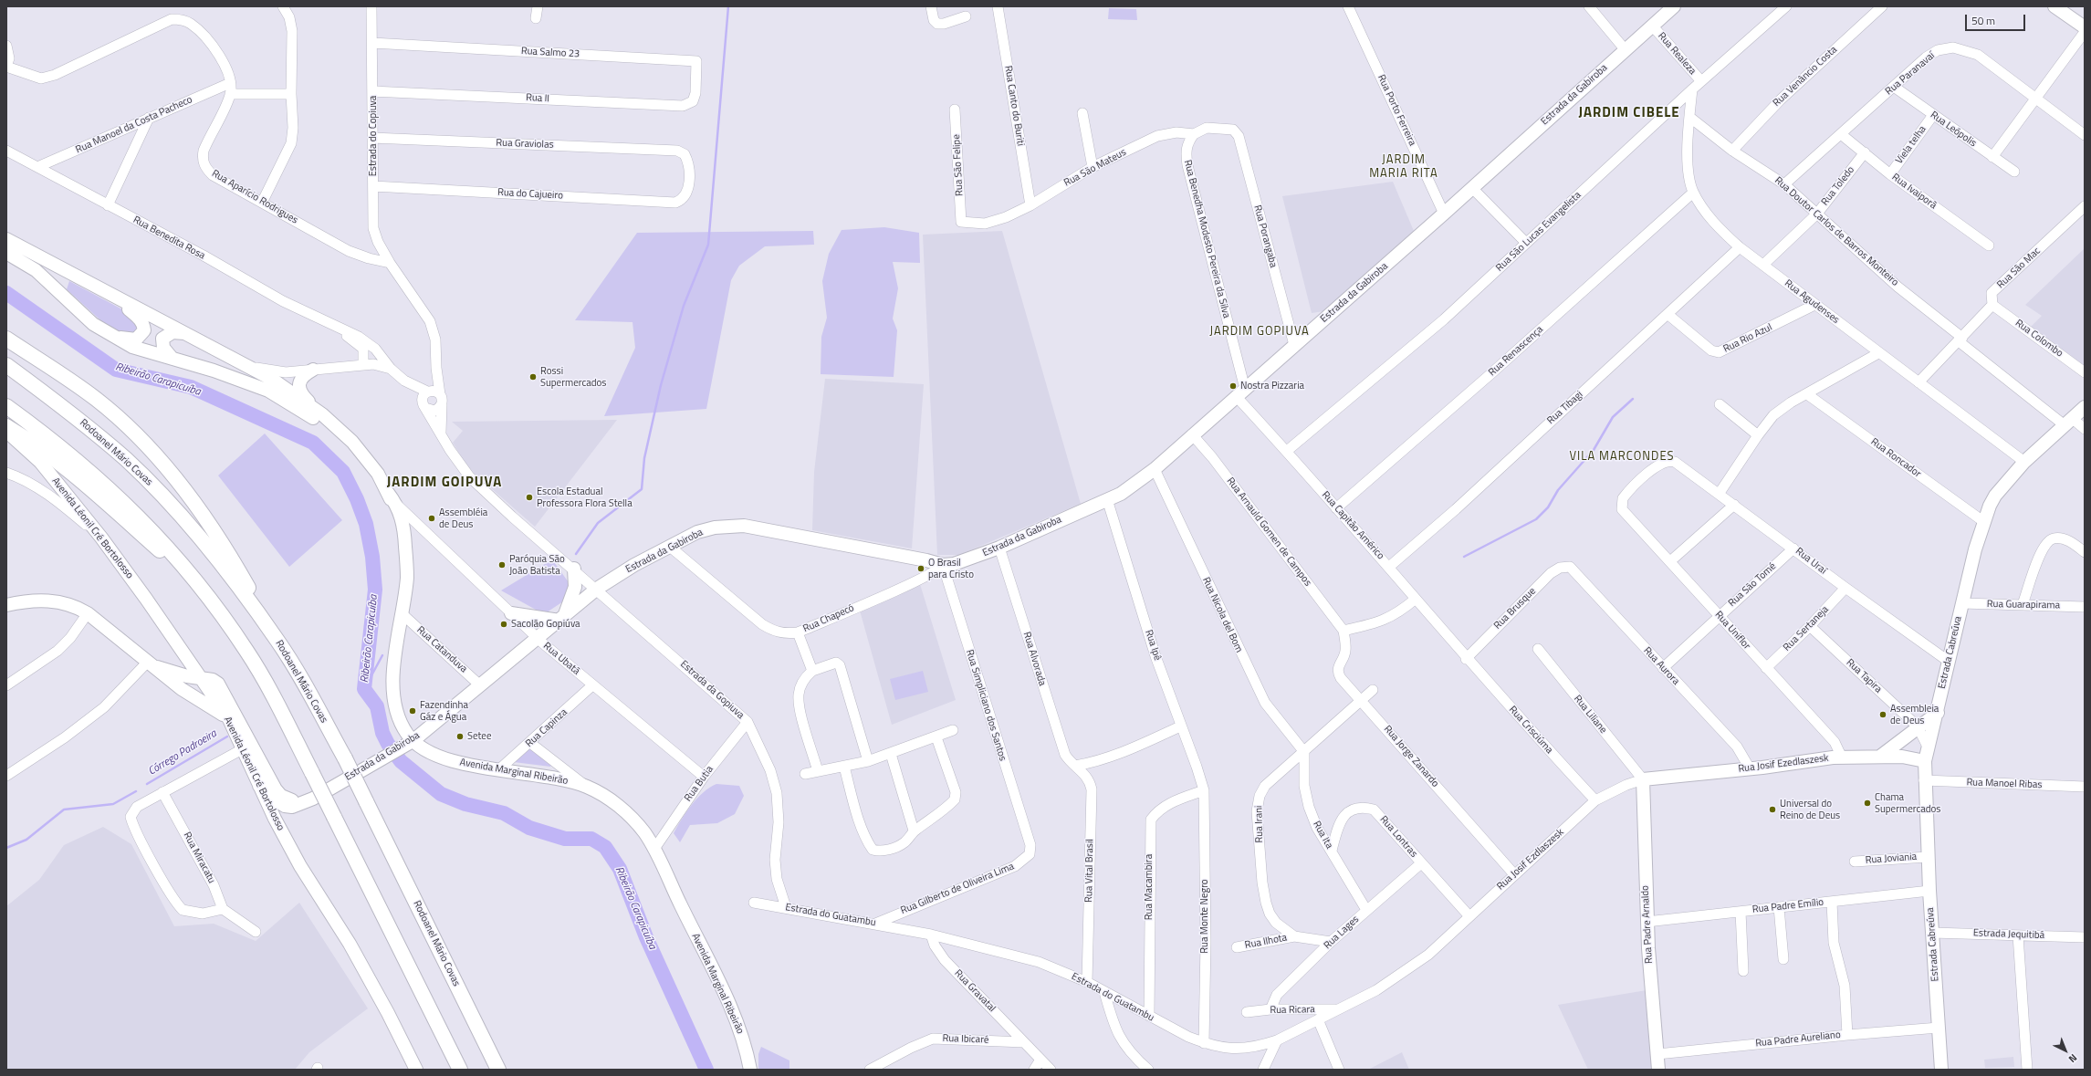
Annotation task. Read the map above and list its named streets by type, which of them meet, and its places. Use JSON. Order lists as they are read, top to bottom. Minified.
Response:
{"streets":{"highway":["Rodoanel Mário Covas"],"main road":["Estrada da Gabiroba","Avenida Léonil Cré Bortolosso","Estrada Cabreúva","Rua Josif Ezedlaszesk","Avenida Marginal Ribeirão","Rua Padre Arnaldo"],"street":["Rua Salmo 23","Rua Realeza","Rua Paranavaí","Rua Venâncio Costa","Rua II","Rua Canto do Buriti","Rua Porto Ferreira","Rua Manoel da Costa Pacheco","Rua Leópolis","Estrada do Copiuva","Rua Graviolas","Viela telha","Rua São Felipe","Rua São Mateus","Rua Toledo","Rua Ivaiporã","Rua do Cajueiro","Rua Aparício Rodrigues","Rua São Lucas Evangelista","Rua Doutor Carlos de Barros Monteiro","Rua Porangaba","Rua Benedita Rosa","Rua Benedha Modesto Pereira da Silva","Rua São Mac","Rua Agudenses","Rua Rio Azul","Rua Colombo","Rua Renascença","Rua Tibagi","Rua Roncador","Rua Capitão Américo","Rua Arnauld Gomen de Campos","Rua Uraí","Rua São Tomé","Rua Guarapirama","Rua Brusque","Rua Nicola del Bom","Rua Chapecó","Rua Sertaneja","Rua Uniflor","Rua Ipê","Rua Catanduva","Rua Ubatã","Rua Alvorada","Rua Aurora","Rua Tapira","Estrada da Gopiuva","Rua Simpliciano dos Santos","Rua Liliane","Rua Capinza","Rua Crisciúma","Rua Jorge Zanardo","Rua Butia","Rua Manoel Ribas","Rua Irani","Rua Ita","Rua Lontras","Rua Miracatu","Rua Joviania","Rua Josif Ezdlaszesk","Rua Vital Brasil","Rua Macambira","Rua Gilberto de Oliveira Lima","Rua Padre Emílio","Estrada do Guatambu","Rua Monte Negro","Rua Lages","Estrada Jequitibá","Rua Ilhota","Rua Gravatal","Rua Ricara","Rua Ibicaré","Rua Padre Aureliano"]},"crossings":[["Rua Salmo 23","Rua II"],["Rua Salmo 23","Estrada do Copiuva"],["Rua Realeza","Estrada da Gabiroba"],["Rua Realeza","Rua São Lucas Evangelista"],["Rua Paranavaí","Rua Leópolis"],["Rua Paranavaí","Rua Ivaiporã"],["Rua Paranavaí","Rua Doutor Carlos de Barros Monteiro"],["Rua Venâncio Costa","Rua Doutor Carlos de Barros Monteiro"],["Estrada da Gabiroba","Rua Porto Ferreira"],["Estrada da Gabiroba","Rua Porangaba"],["Estrada da Gabiroba","Rua Benedha Modesto Pereira da Silva"],["Estrada da Gabiroba","Rua Capitão Américo"],["Estrada da Gabiroba","Avenida Léonil Cré Bortolosso"],["Estrada da Gabiroba","Rua Arnauld Gomen de Campos"],["Estrada da Gabiroba","Rua Nicola del Bom"],["Estrada da Gabiroba","Rua Chapecó"],["Estrada da Gabiroba","Rua Ipê"],["Estrada da Gabiroba","Rua Catanduva"],["Estrada da Gabiroba","Rua Ubatã"],["Estrada da Gabiroba","Rua Alvorada"],["Estrada da Gabiroba","Estrada da Gopiuva"],["Estrada da Gabiroba","Rua Simpliciano dos Santos"],["Estrada da Gabiroba","Avenida Marginal Ribeirão"],["Rua II","Estrada do Copiuva"],["Rua Canto do Buriti","Rua São Mateus"],["Rua Manoel da Costa Pacheco","Rua Aparício Rodrigues"],["Rua Manoel da Costa Pacheco","Rua Benedita Rosa"],["Rua Leópolis","Viela telha"],["Estrada do Copiuva","Rua Graviolas"],["Estrada do Copiuva","Rua do Cajueiro"],["Estrada do Copiuva","Rua Aparício Rodrigues"],["Rua Graviolas","Rua do Cajueiro"],["Viela telha","Rua Ivaiporã"],["Rua São Felipe","Rua São Mateus"],["Rua São Mateus","Rua Porangaba"],["Rua São Mateus","Rua Benedha Modesto Pereira da Silva"],["Rua Toledo","Rua Ivaiporã"],["Rua Toledo","Rua Doutor Carlos de Barros Monteiro"],["Rua Toledo","Rua Agudenses"],["Rua São Lucas Evangelista","Rua Agudenses"],["Rua São Lucas Evangelista","Rua Capitão Américo"],["Rua Doutor Carlos de Barros Monteiro","Rua São Mac"],["Rua Doutor Carlos de Barros Monteiro","Rua Agudenses"],["Rua Doutor Carlos de Barros Monteiro","Estrada Cabreúva"],["Rua Benedita Rosa","Estrada da Gopiuva"],["Rua Benedha Modesto Pereira da Silva","Rua Capitão Américo"],["Rua São Mac","Rua Agudenses"],["Rua São Mac","Rua Colombo"],["Rua Agudenses","Rua Rio Azul"],["Rua Agudenses","Rua Renascença"],["Rua Agudenses","Rua Tibagi"],["Rua Agudenses","Estrada Cabreúva"],["Rua Rio Azul","Rua Tibagi"],["Rua Renascença","Rua Capitão Américo"],["Rua Tibagi","Rua Capitão Américo"],["Rua Roncador","Estrada Cabreúva"],["Rua Capitão Américo","Rua Brusque"],["Rua Capitão Américo","Rua Crisciúma"],["Rua Arnauld Gomen de Campos","Rua Jorge Zanardo"],["Rua Uraí","Rua São Tomé"],["Rua Uraí","Rua Sertaneja"],["Rua Uraí","Rua Uniflor"],["Rua Uraí","Estrada Cabreúva"],["Rua São Tomé","Rua Uniflor"],["Rua São Tomé","Rua Aurora"],["Rua Guarapirama","Estrada Cabreúva"],["Rua Brusque","Rua Aurora"],["Rua Brusque","Rua Crisciúma"],["Rua Nicola del Bom","Rua Irani"],["Rua Nicola del Bom","Rua Ita"],["Rua Chapecó","Rua Simpliciano dos Santos"],["Rua Sertaneja","Rua Uniflor"],["Rua Sertaneja","Rua Tapira"],["Rua Uniflor","Rua Josif Ezedlaszesk"],["Rua Ipê","Rua Macambira"],["Rua Ipê","Rua Monte Negro"],["Rua Catanduva","Avenida Marginal Ribeirão"],["Estrada Cabreúva","Rua Josif Ezedlaszesk"],["Estrada Cabreúva","Rua Manoel Ribas"],["Estrada Cabreúva","Rua Joviania"],["Estrada Cabreúva","Rua Padre Emílio"],["Estrada Cabreúva","Estrada Jequitibá"],["Estrada Cabreúva","Rua Padre Aureliano"],["Rua Ubatã","Rua Capinza"],["Rua Ubatã","Rua Butia"],["Rua Alvorada","Rua Vital Brasil"],["Rua Aurora","Rua Josif Ezedlaszesk"],["Estrada da Gopiuva","Rua Butia"],["Estrada da Gopiuva","Estrada do Guatambu"],["Rua Simpliciano dos Santos","Rua Gilberto de Oliveira Lima"],["Rua Liliane","Rua Josif Ezedlaszesk"],["Rua Liliane","Rua Josif Ezdlaszesk"],["Rua Liliane","Rua Padre Arnaldo"],["Rua Capinza","Avenida Marginal Ribeirão"],["Rua Crisciúma","Rua Josif Ezdlaszesk"],["Rua Jorge Zanardo","Rua Irani"],["Rua Jorge Zanardo","Rua Josif Ezdlaszesk"],["Rua Josif Ezedlaszesk","Rua Josif Ezdlaszesk"],["Rua Josif Ezedlaszesk","Rua Padre Arnaldo"],["Avenida Marginal Ribeirão","Rua Butia"],["Rua Irani","Rua Ita"],["Rua Irani","Rua Lages"],["Rua Irani","Rua Ilhota"],["Rua Ita","Rua Lontras"],["Rua Ita","Rua Lages"],["Rua Lontras","Rua Josif Ezdlaszesk"],["Rua Lontras","Rua Lages"],["Rua Josif Ezdlaszesk","Estrada do Guatambu"],["Rua Josif Ezdlaszesk","Rua Padre Arnaldo"],["Rua Vital Brasil","Estrada do Guatambu"],["Rua Macambira","Estrada do Guatambu"],["Rua Macambira","Rua Monte Negro"],["Rua Gilberto de Oliveira Lima","Estrada do Guatambu"],["Rua Padre Emílio","Rua Padre Arnaldo"],["Estrada do Guatambu","Rua Monte Negro"],["Estrada do Guatambu","Rua Gravatal"],["Estrada do Guatambu","Rua Ricara"],["Rua Padre Arnaldo","Rua Padre Aureliano"],["Rua Lages","Rua Ricara"],["Rua Gravatal","Rua Ibicaré"]],"districts":["JARDIM CIBELE","JARDIM MARIA RITA","JARDIM GOPIUVA","VILA MARCONDES","JARDIM GOIPUVA"],"water":["Ribeirão Carapicuíba","Córrego Padroeira"],"places":["Rossi Supermercados","Nostra Pizzaria","Escola Estadual Professora Flora Stella","Assembléia de Deus","Paróquia São João Batista","O Brasil para Cristo","Sacolão Gopiúva","Fazendinha Gáz e Água","Assembleia de Deus","Setee","Chama Supermercados","Universal do Reino de Deus"],"scale_bar":"50 m","north":"bottom right"}
